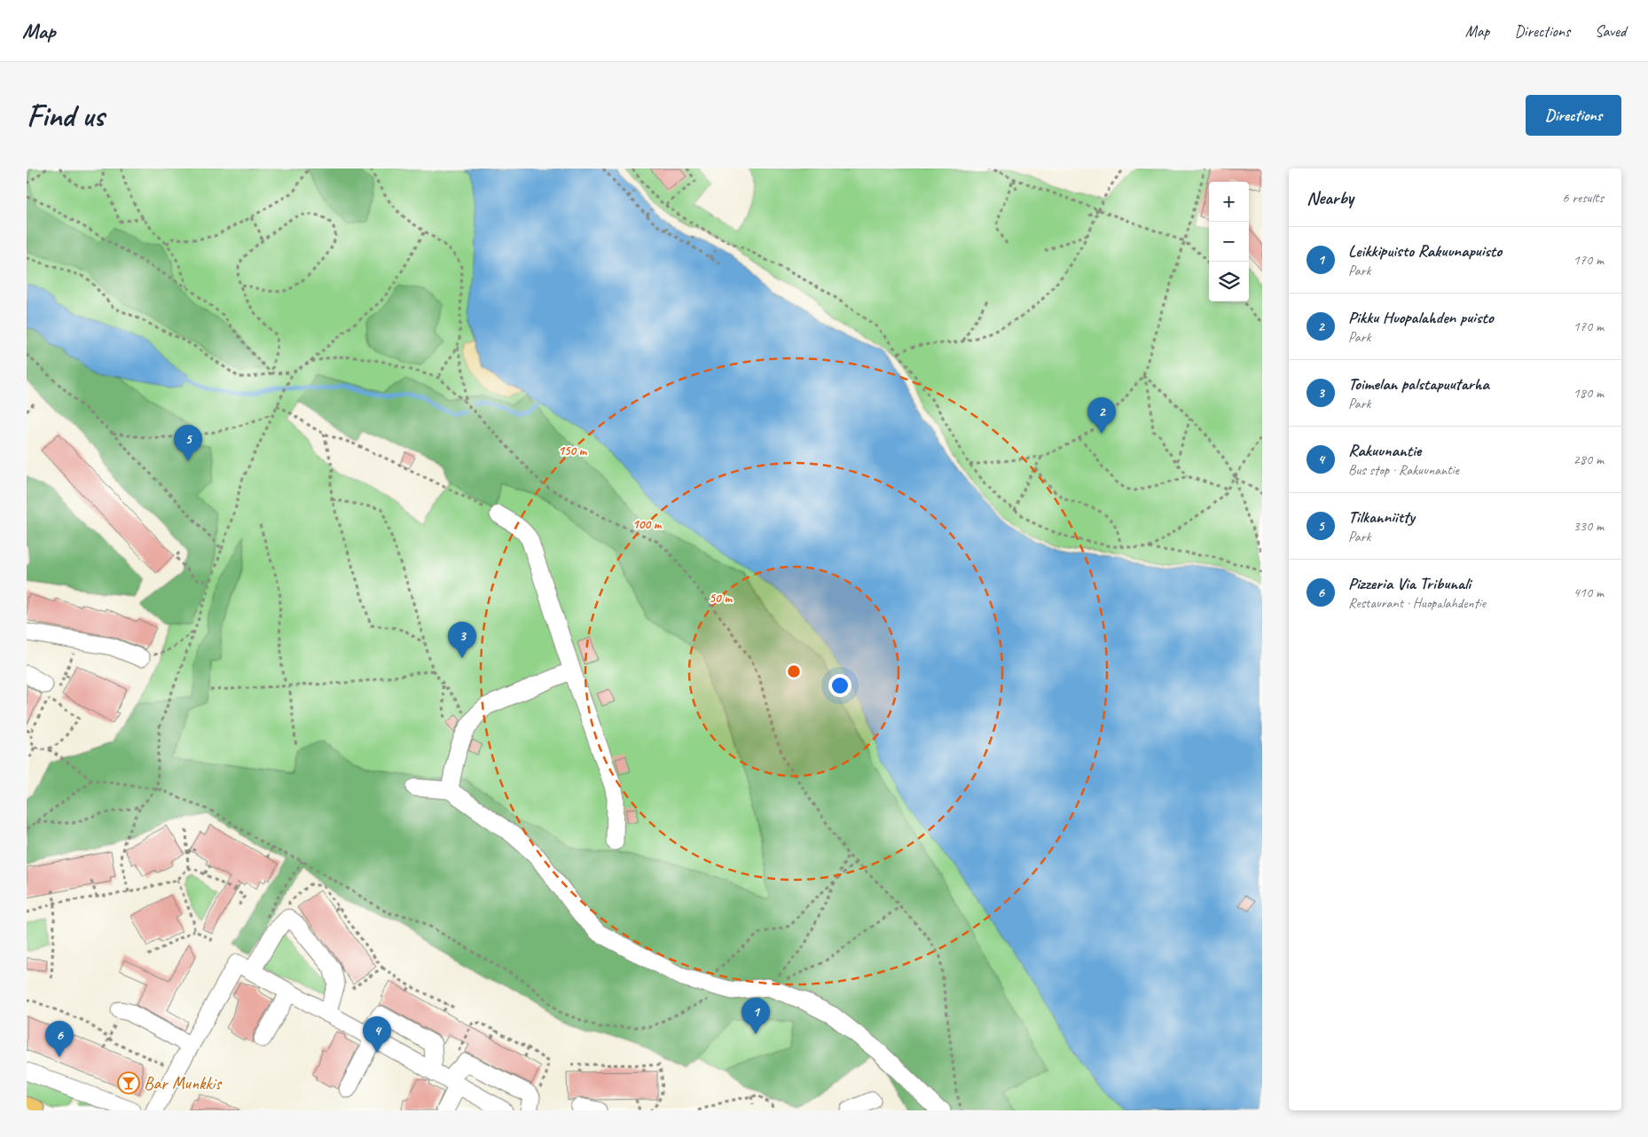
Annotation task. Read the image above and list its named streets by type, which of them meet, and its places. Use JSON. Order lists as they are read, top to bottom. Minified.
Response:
{"places":{"bar":["Bar Munkkis"]},"page":{"header":"Map","nav":["Map","Directions","Saved"],"buttons":"Directions","title":"Find us","heading":["Nearby","6 results"],"map_buttons":["+","−"],"list":[{"mark":"1","name":"Leikkipuisto Rakuunapuisto","note":"Park","value":"170 m"},{"mark":"2","name":"Pikku Huopalahden puisto","note":"Park","value":"170 m"},{"mark":"3","name":"Toimelan palstapuutarha","note":"Park","value":"180 m"},{"mark":"4","name":"Rakuunantie","note":"Bus stop · Rakuunantie","value":"280 m"},{"mark":"5","name":"Tilkanniitty","note":"Park","value":"330 m"},{"mark":"6","name":"Pizzeria Via Tribunali","note":"Restaurant · Huopalahdentie","value":"410 m"}],"pins":["2","5","3","1","4","6"]},"rings":["150 m","100 m","50 m"]}
